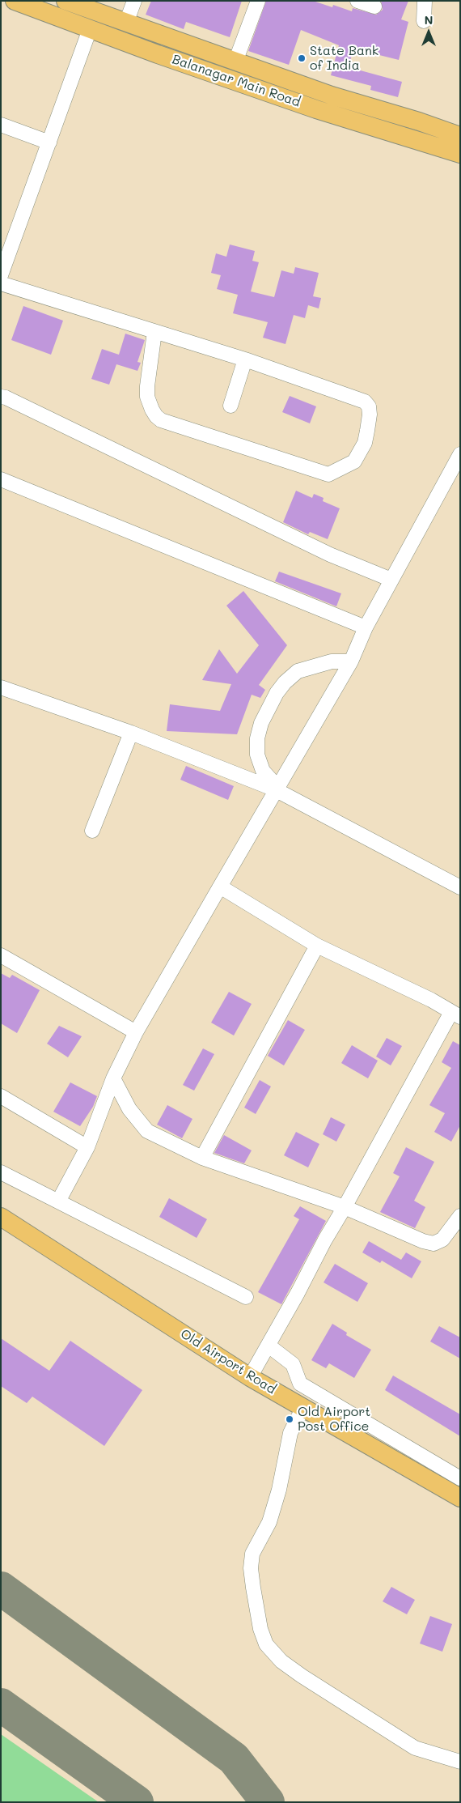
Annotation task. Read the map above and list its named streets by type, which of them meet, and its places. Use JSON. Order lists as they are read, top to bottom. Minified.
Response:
{"streets":{"main road":["Balanagar Main Road","Old Airport Road"]},"places":["State Bank of India","Old Airport Post Office"],"north":"top"}
